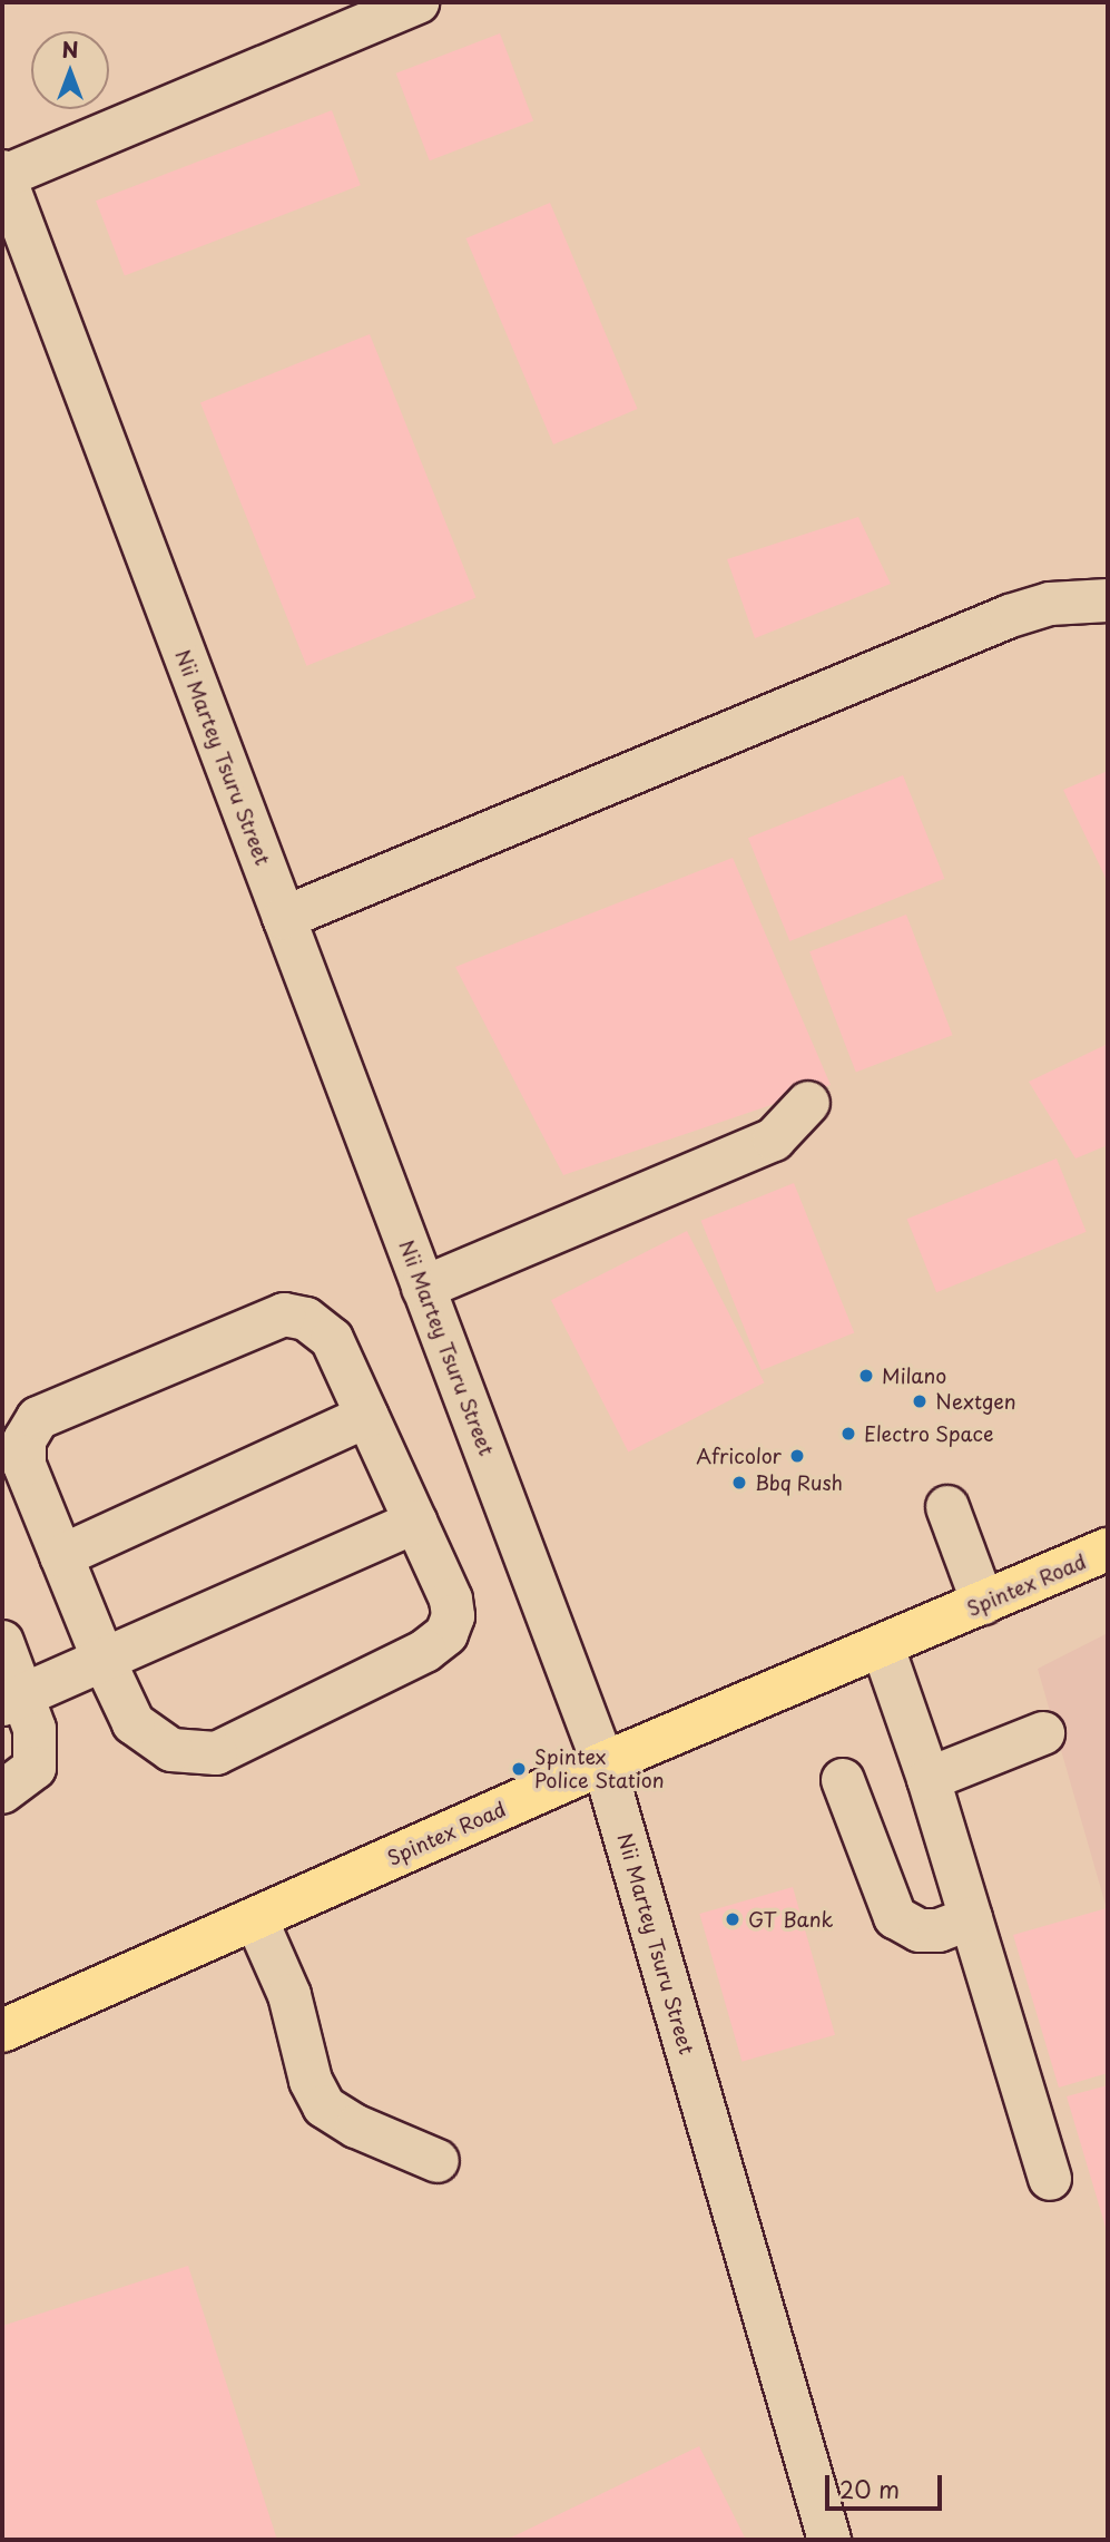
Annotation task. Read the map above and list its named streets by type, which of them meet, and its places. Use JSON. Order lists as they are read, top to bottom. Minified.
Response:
{"streets":{"main road":["Spintex Road"],"street":["Nii Martey Tsuru Street"]},"crossings":[["Nii Martey Tsuru Street","Spintex Road"]],"places":["Milano","Nextgen","Electro Space","Africolor","Bbq Rush","Spintex Police Station","GT Bank"],"scale_bar":"20 m","north":"top"}
